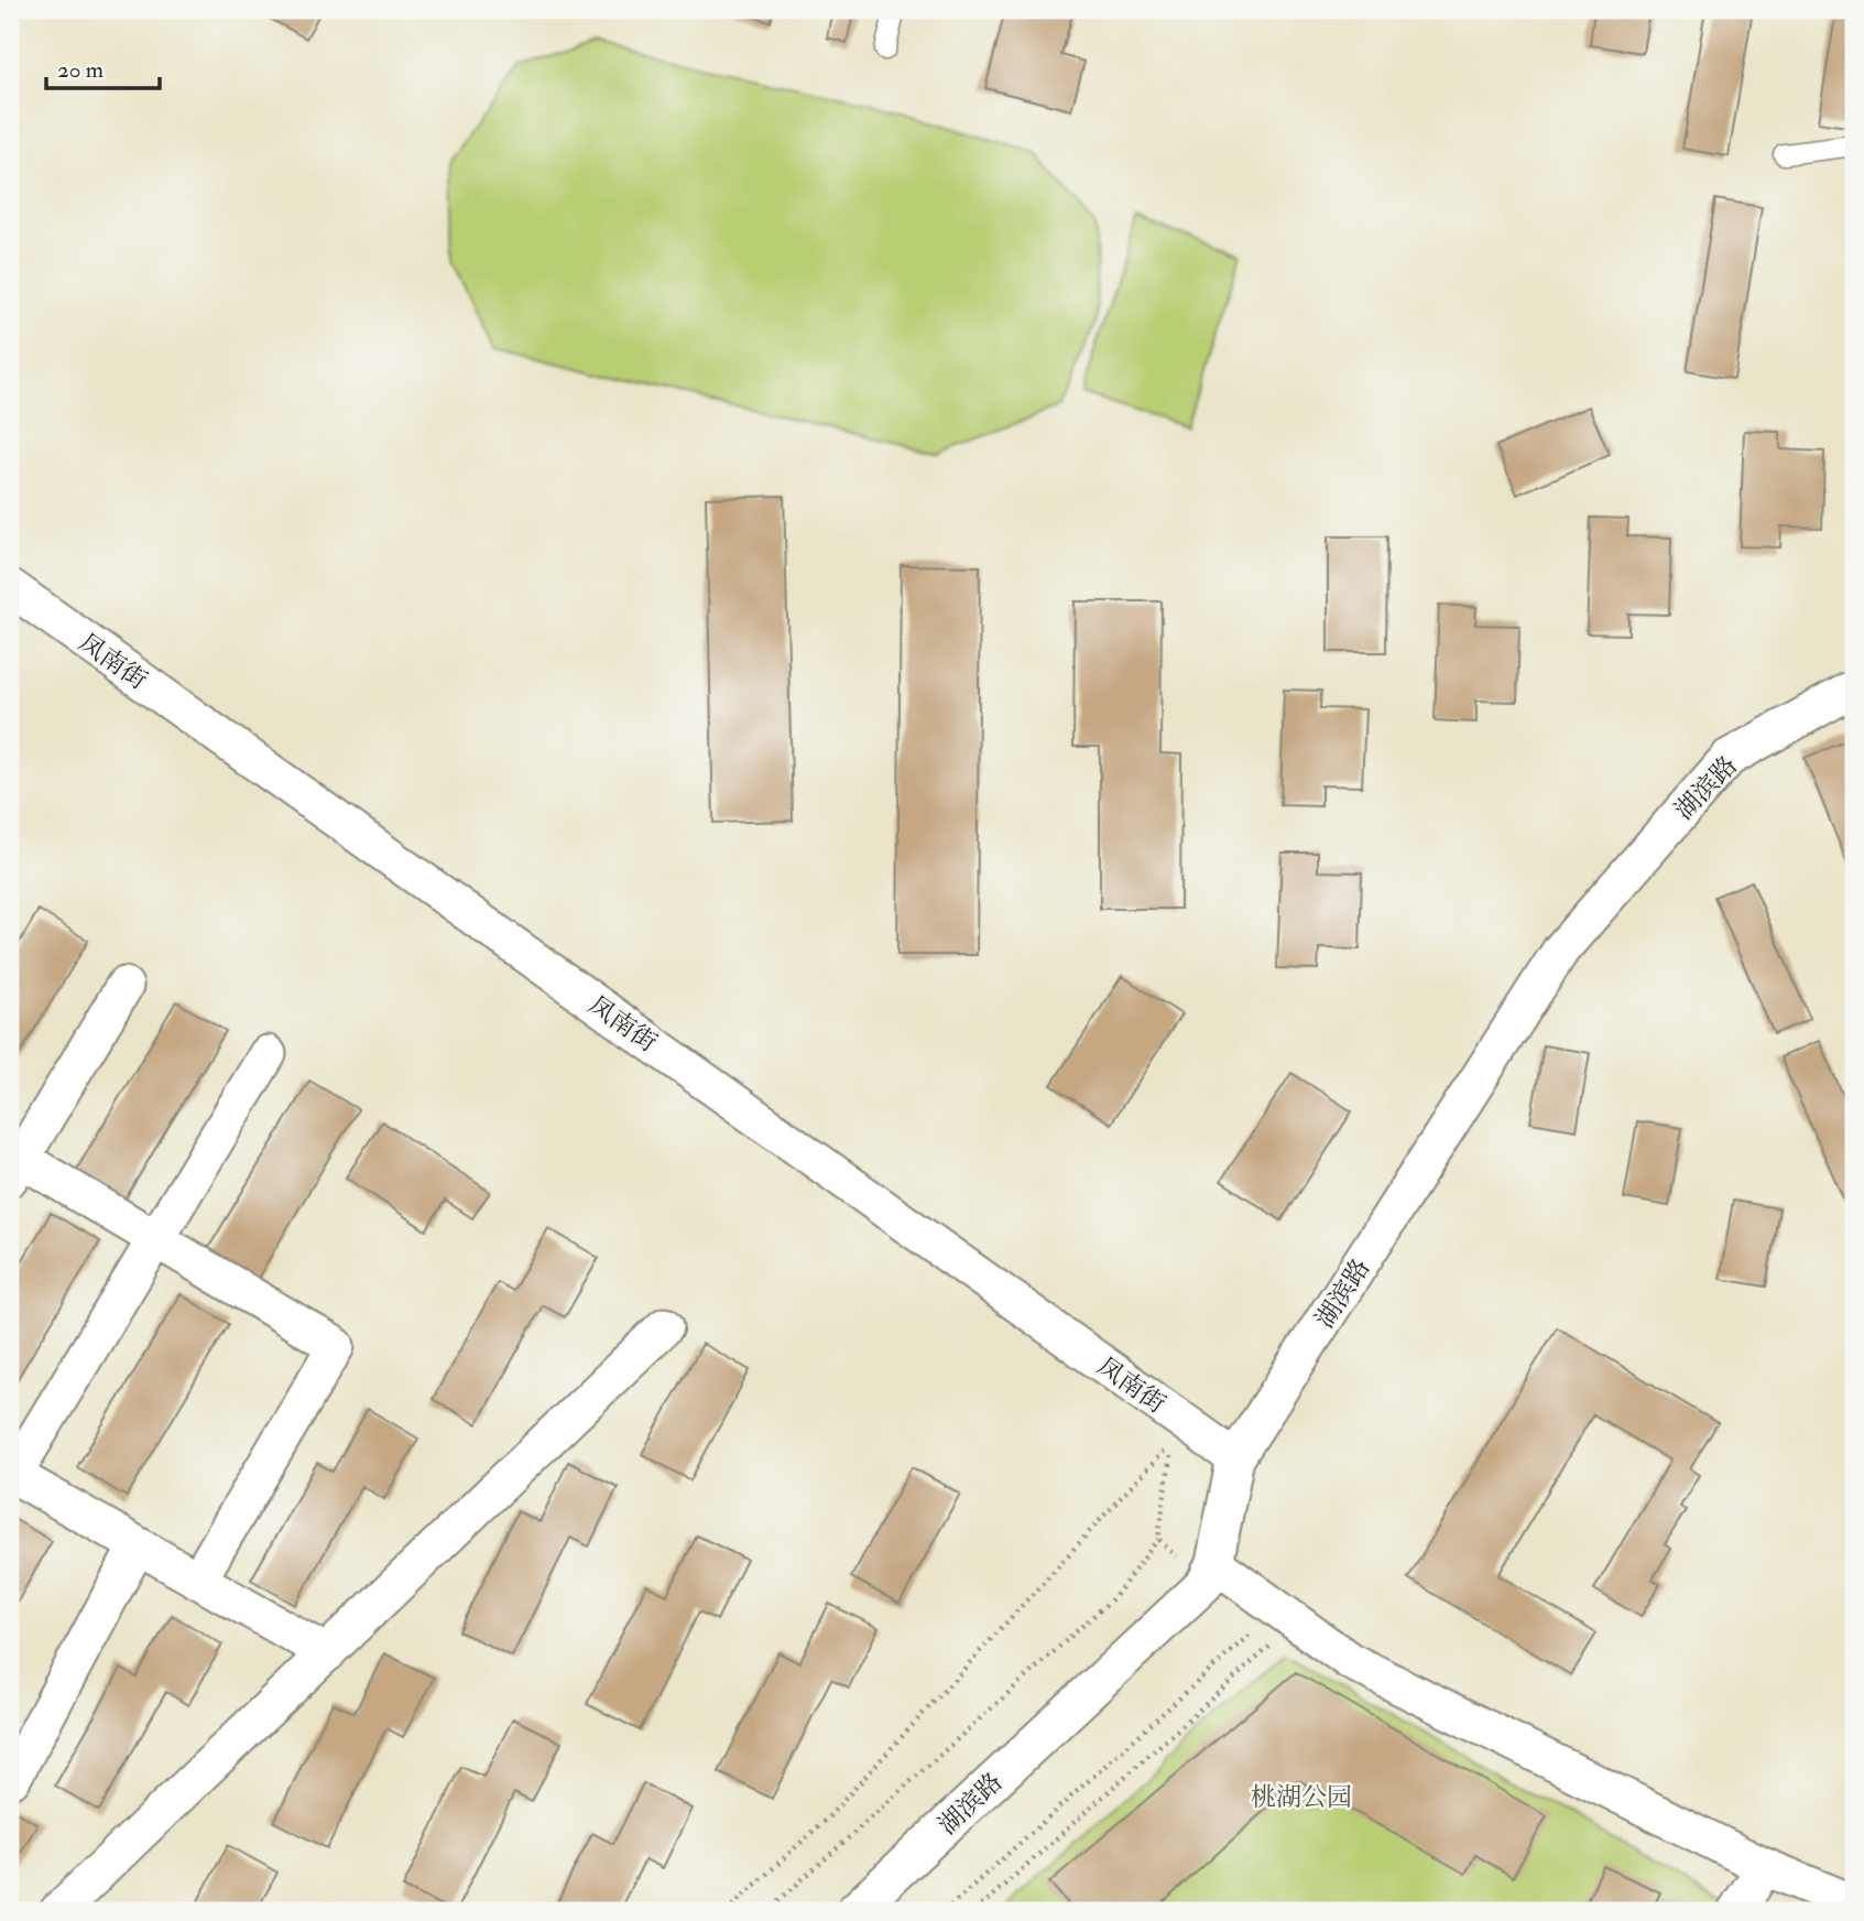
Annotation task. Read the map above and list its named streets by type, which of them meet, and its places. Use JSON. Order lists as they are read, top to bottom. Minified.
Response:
{"streets":{"street":["凤南街","湖滨路"]},"crossings":[["凤南街","湖滨路"]],"parks":["桃湖公园"],"scale_bar":"20 m"}
